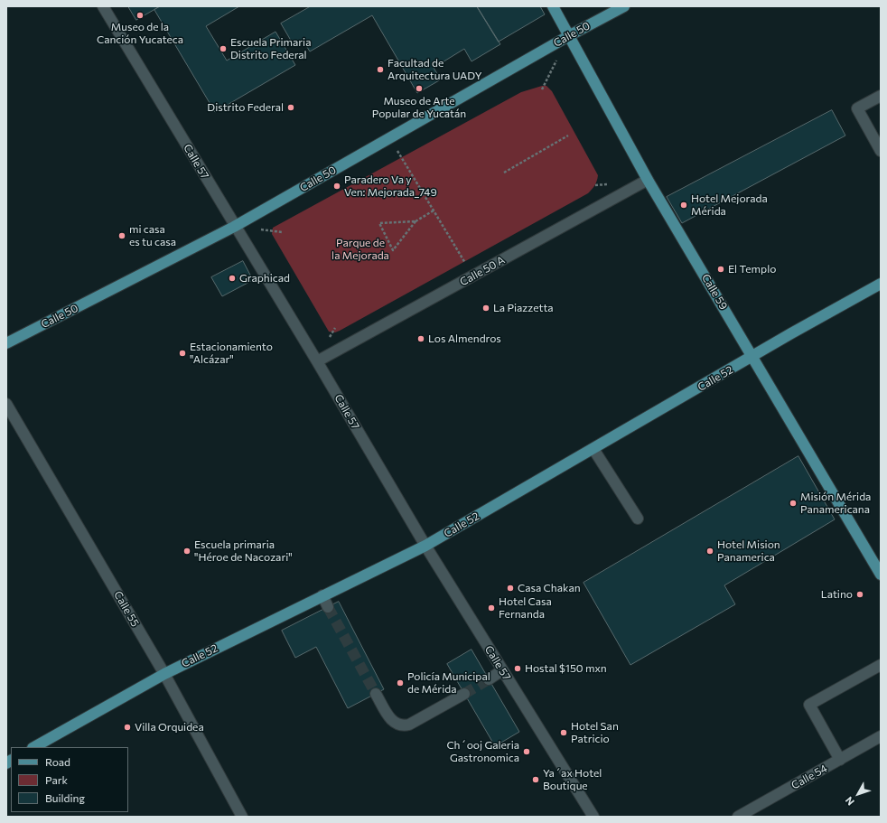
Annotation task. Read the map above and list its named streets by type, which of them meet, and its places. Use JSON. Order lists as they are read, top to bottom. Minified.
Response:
{"streets":{"main road":["Calle 50","Calle 59","Calle 52"],"street":["Calle 57","Calle 50 A","Calle 55","Calle 54"]},"crossings":[["Calle 50","Calle 57"],["Calle 50","Calle 59"],["Calle 57","Calle 50 A"],["Calle 57","Calle 52"],["Calle 50 A","Calle 59"],["Calle 59","Calle 52"],["Calle 52","Calle 55"]],"parks":["Parque de la Mejorada"],"places":["Museo de la Canción Yucateca","Escuela Primaria Distrito Federal","Facultad de Arquitectura UADY","Museo de Arte Popular de Yucatán","Distrito Federal","Paradero Va y Ven: Mejorada_749","Hotel Mejorada Mérida","mi casa es tu casa","El Templo","Graphicad","La Piazzetta","Los Almendros","Estacionamiento \"Alcázar\"","Misión Mérida Panamericana","Escuela primaria \"Héroe de Nacozari\"","Hotel Mision Panamerica","Casa Chakan","Latino","Hotel Casa Fernanda","Hostal $150 mxn","Policía Municipal de Mérida","Villa Orquidea","Hotel San Patricio","Ch´ooj Galeria Gastronomica","Ya´ax Hotel Boutique"],"legend":["Road","Park","Building"],"north":"bottom left"}
